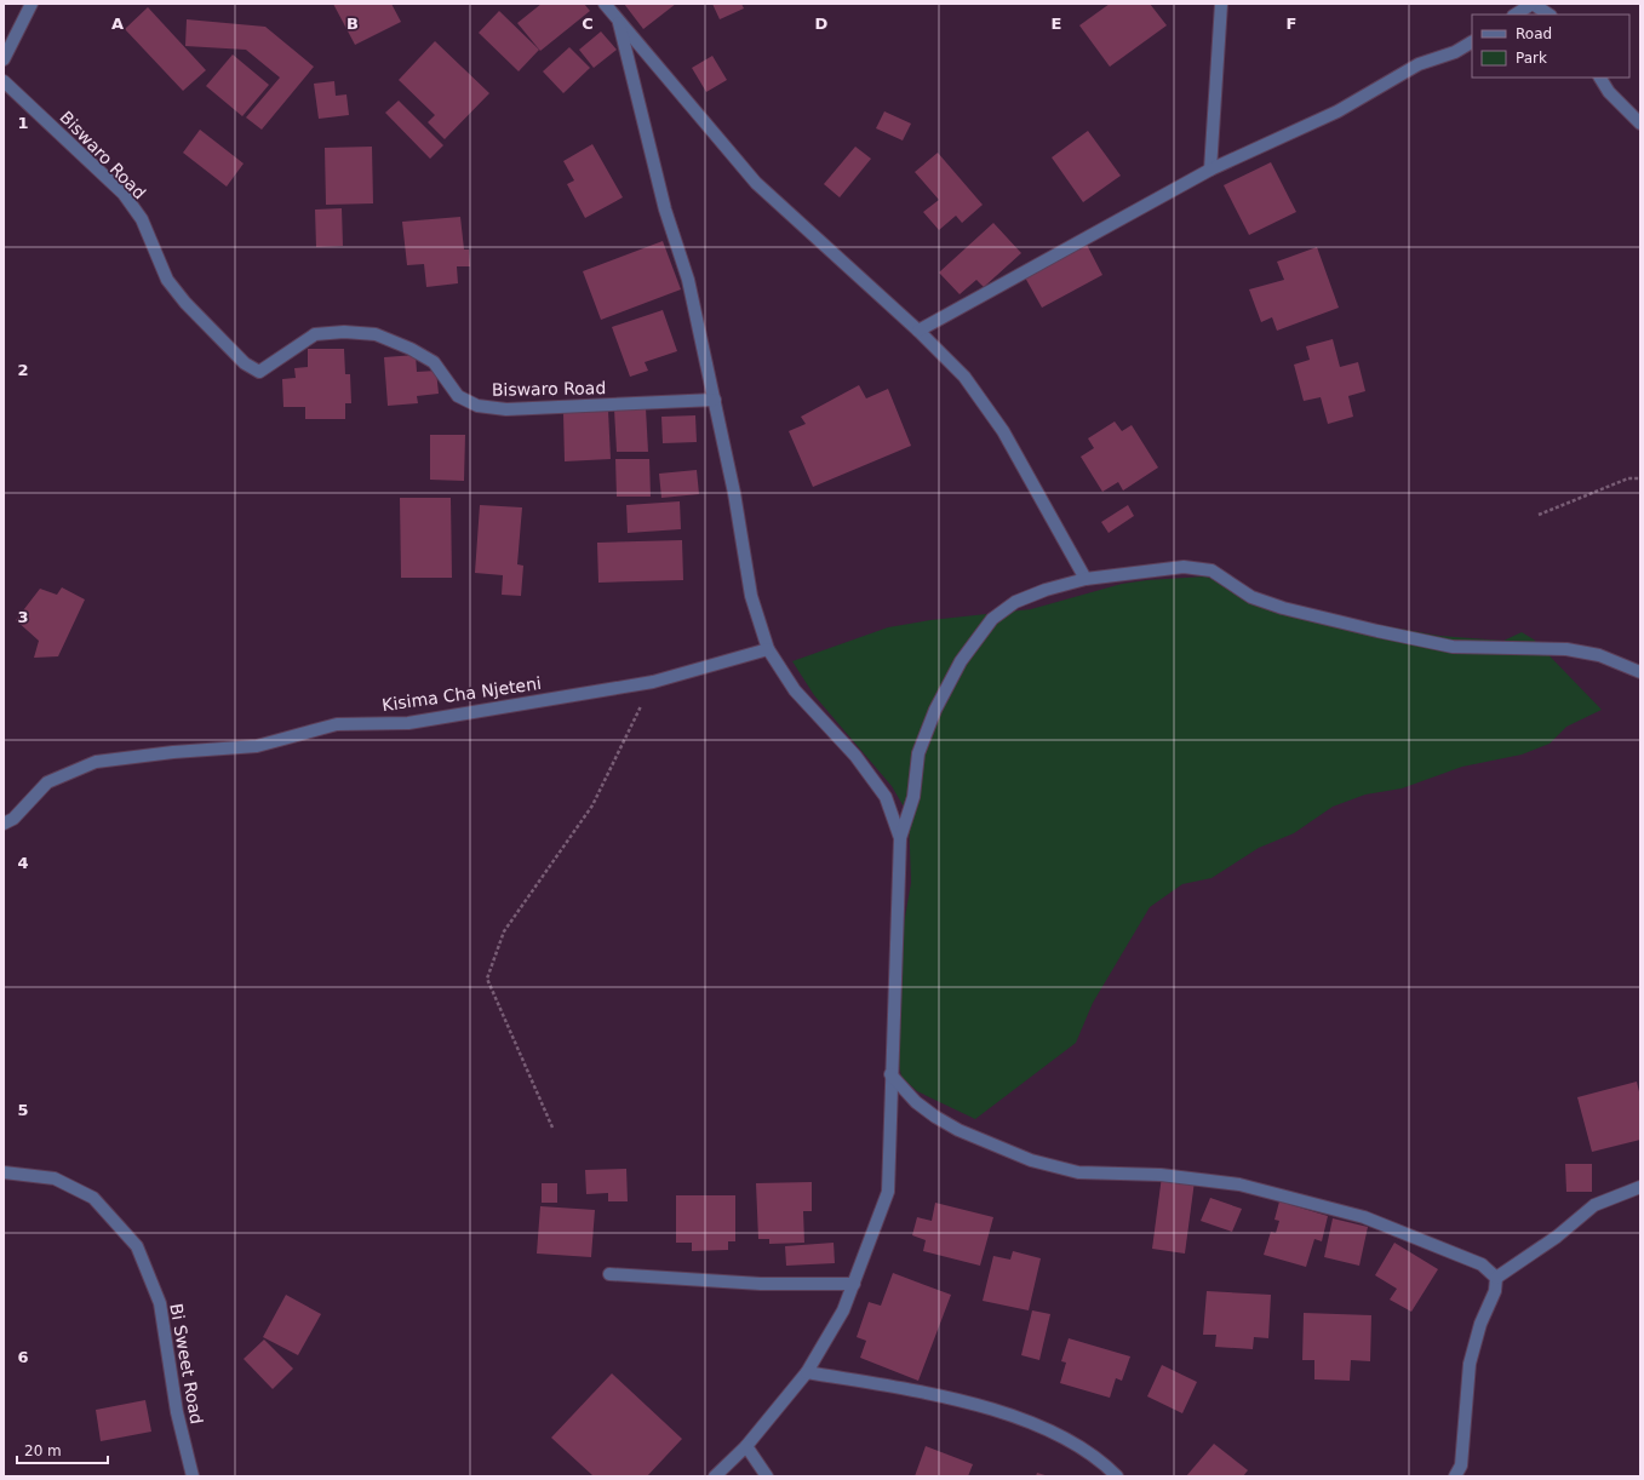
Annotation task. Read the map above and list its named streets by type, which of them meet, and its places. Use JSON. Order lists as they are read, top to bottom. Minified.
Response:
{"streets":{"street":["Biswaro Road","Kisima Cha Njeteni","Bi Sweet Road"]},"legend":["Road","Park"],"scale_bar":"20 m","grid":{"columns":["A","B","C","D","E","F"],"rows":["1","2","3","4","5","6"]}}
